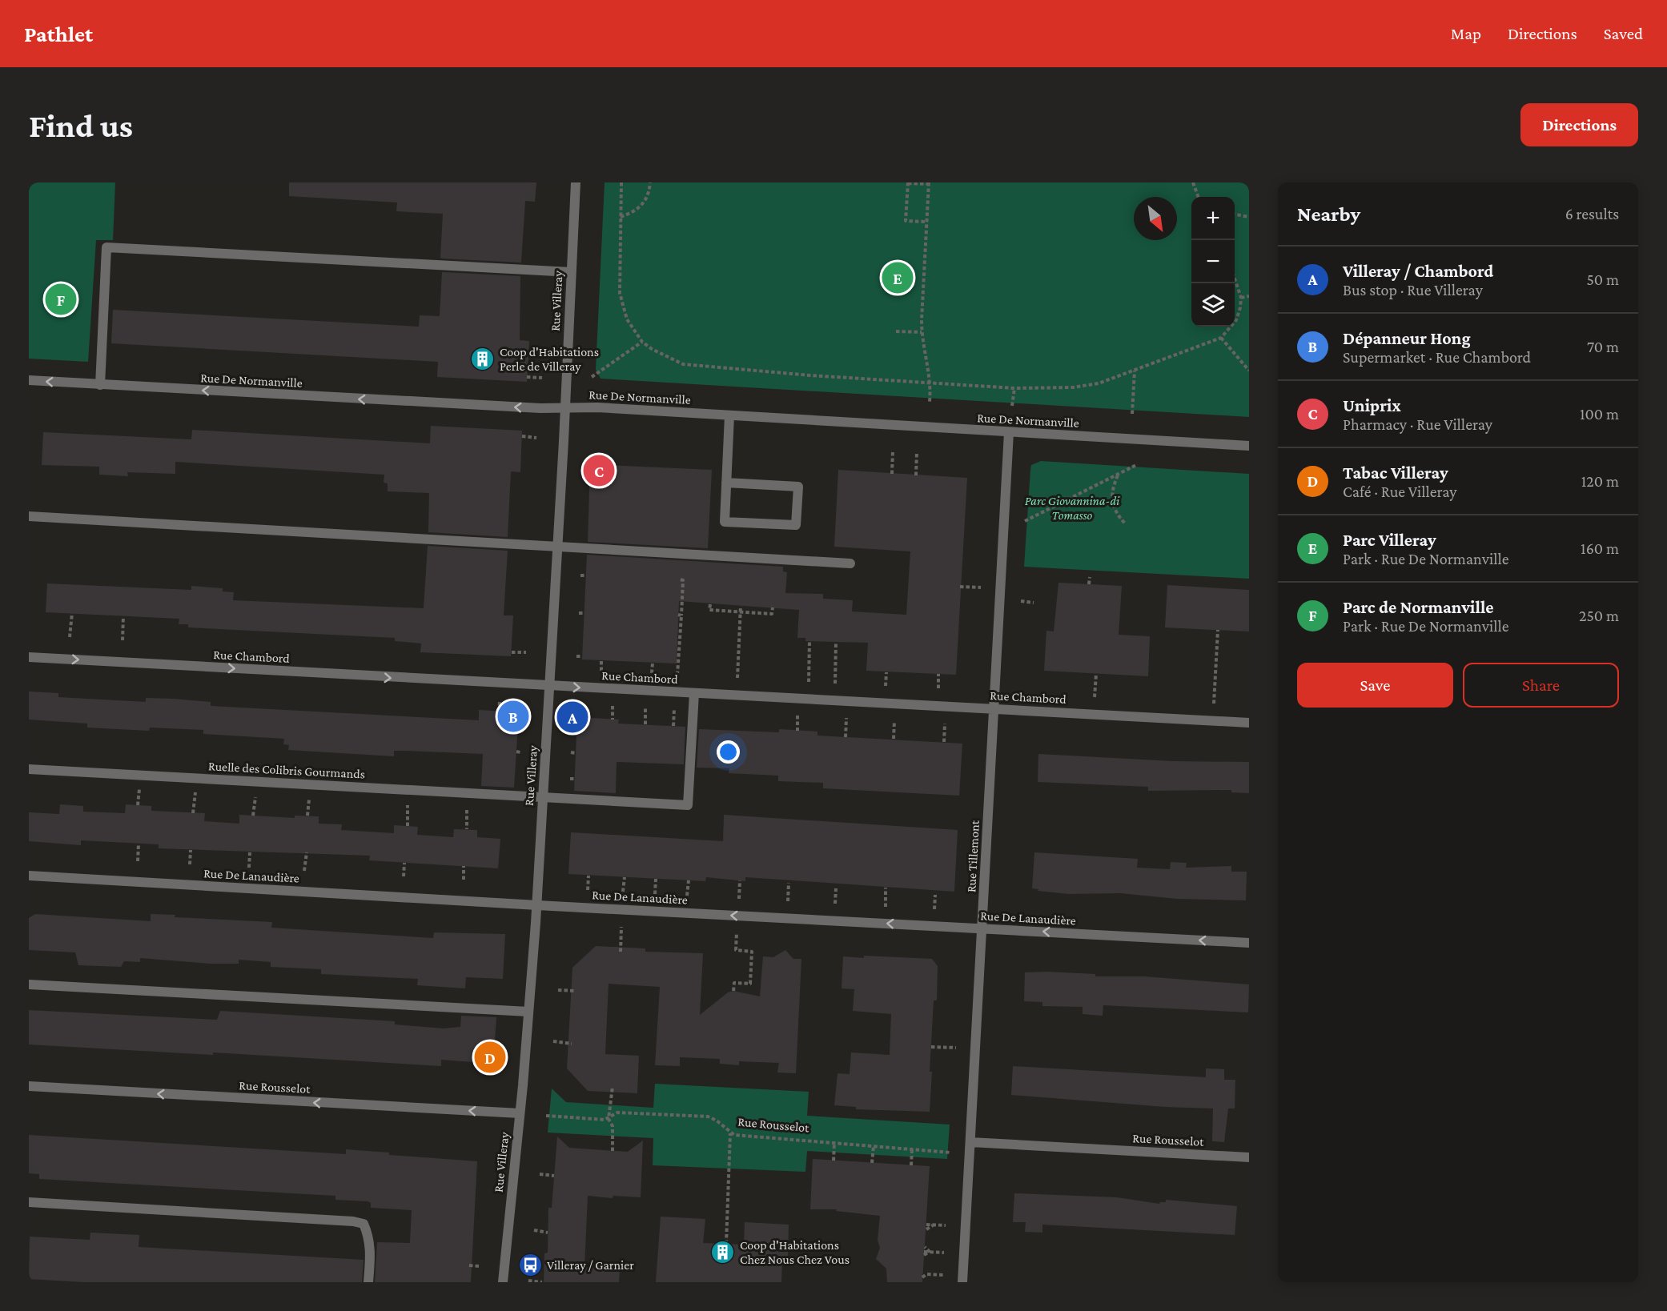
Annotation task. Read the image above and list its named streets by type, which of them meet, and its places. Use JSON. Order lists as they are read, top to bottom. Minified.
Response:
{"streets":{"street":["Rue Villeray","Rue De Normanville","Rue Chambord","Ruelle des Colibris Gourmands","Rue Tillemont","Rue De Lanaudière","Rue Rousselot"]},"crossings":[["Rue Villeray","Rue De Normanville"],["Rue Villeray","Rue Chambord"],["Rue Villeray","Ruelle des Colibris Gourmands"],["Rue Villeray","Rue De Lanaudière"],["Rue Villeray","Rue Rousselot"],["Rue De Normanville","Rue Tillemont"],["Rue Chambord","Ruelle des Colibris Gourmands"],["Rue Chambord","Rue Tillemont"],["Rue Tillemont","Rue De Lanaudière"],["Rue Tillemont","Rue Rousselot"]],"one_way":["Rue De Normanville","Rue Chambord","Rue De Lanaudière","Rue Rousselot"],"parks":["Parc Giovannina-di Tomasso"],"places":{"building":["Coop d'Habitations Perle de Villeray","Coop d'Habitations Chez Nous Chez Vous"],"bus stop":["Villeray / Garnier"]},"north":"bottom right","page":{"header":"Pathlet","nav":["Map","Directions","Saved"],"buttons":["Directions",["Save","Share"]],"title":"Find us","heading":["Nearby","6 results"],"map_buttons":["+","−"],"list":[{"mark":"A","name":"Villeray / Chambord","note":"Bus stop · Rue Villeray","value":"50 m"},{"mark":"B","name":"Dépanneur Hong","note":"Supermarket · Rue Chambord","value":"70 m"},{"mark":"C","name":"Uniprix","note":"Pharmacy · Rue Villeray","value":"100 m"},{"mark":"D","name":"Tabac Villeray","note":"Café · Rue Villeray","value":"120 m"},{"mark":"E","name":"Parc Villeray","note":"Park · Rue De Normanville","value":"160 m"},{"mark":"F","name":"Parc de Normanville","note":"Park · Rue De Normanville","value":"250 m"}],"pins":["E","F","C","B","A","D"]}}
